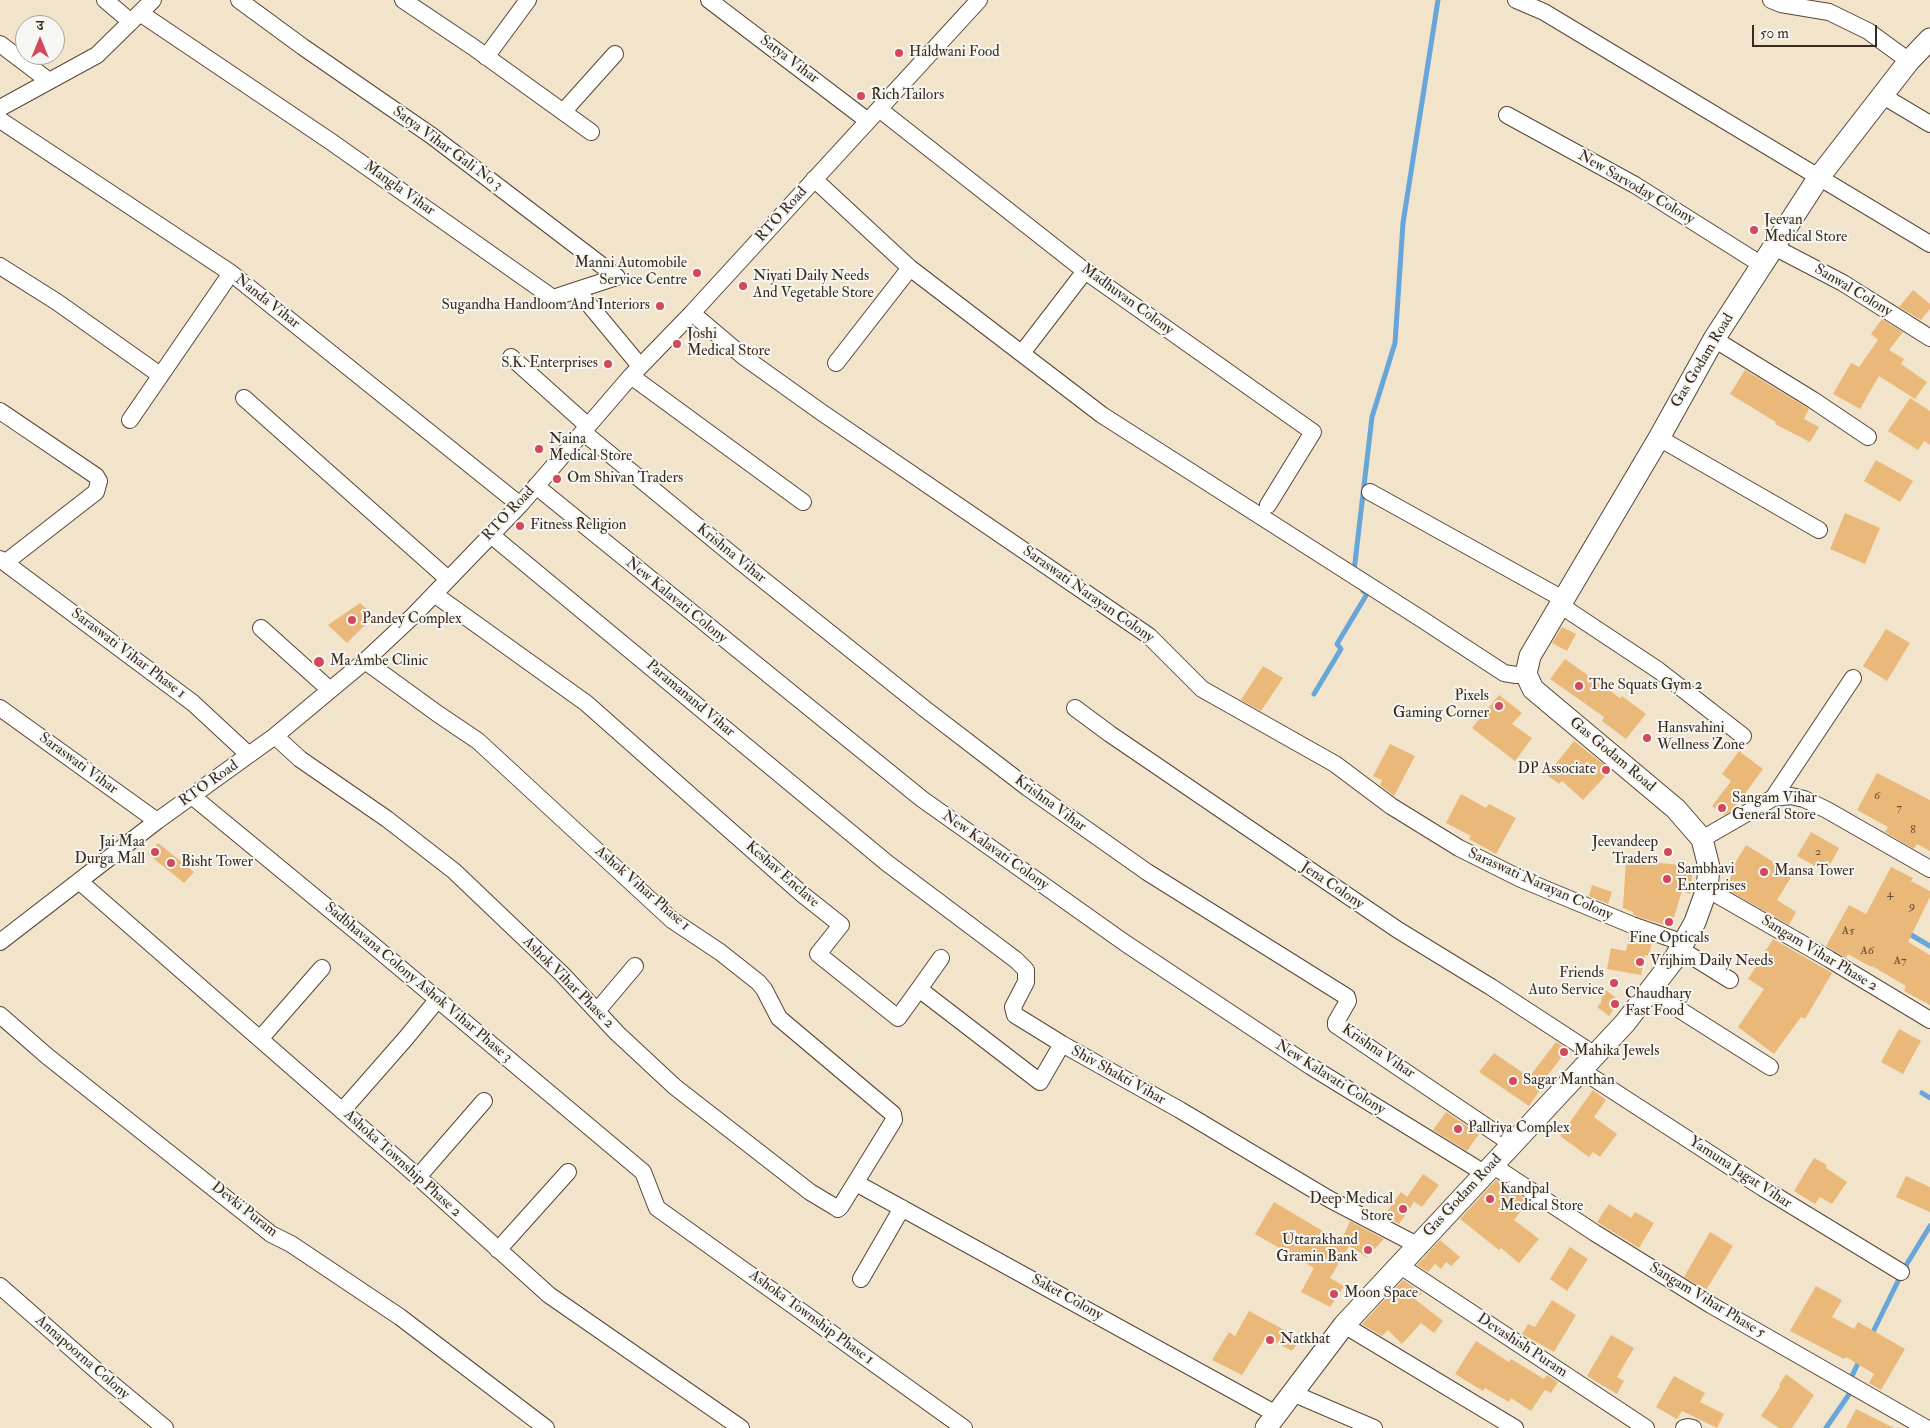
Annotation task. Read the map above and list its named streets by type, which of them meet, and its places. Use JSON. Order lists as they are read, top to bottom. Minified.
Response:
{"streets":{"main road":["Gas Godam Road"],"street":["Satya Vihar","Satya Vihar Gali No 3","New Sarvoday Colony","Mangla Vihar","RTO Road","Sanwal Colony","Madhuvan Colony","Nanda Vihar","Krishna Vihar","Saraswati Narayan Colony","New Kalavati Colony","Saraswati Vihar Phase 1","Paramanand Vihar","Saraswati Vihar","Keshav Enclave","Jena Colony","Ashok Vihar Phase 1","Sangam Vihar Phase 2","Sadbhavana Colony Ashok Vihar Phase 3","Ashok Vihar Phase 2","Shiv Shakti Vihar","Ashoka Township Phase 2","Yamuna Jagat Vihar","Devki Puram","Saket Colony","Sangam Vihar Phase 5","Ashoka Township Phase 1","Devashish Puram","Annapoorna Colony"]},"crossings":[["Satya Vihar","RTO Road"],["Satya Vihar","Madhuvan Colony"],["Satya Vihar Gali No 3","Mangla Vihar"],["New Sarvoday Colony","Gas Godam Road"],["RTO Road","Madhuvan Colony"],["RTO Road","Nanda Vihar"],["RTO Road","Krishna Vihar"],["RTO Road","Saraswati Narayan Colony"],["RTO Road","New Kalavati Colony"],["RTO Road","Saraswati Vihar Phase 1"],["RTO Road","Paramanand Vihar"],["RTO Road","Saraswati Vihar"],["RTO Road","Keshav Enclave"],["RTO Road","Ashok Vihar Phase 1"],["RTO Road","Sadbhavana Colony Ashok Vihar Phase 3"],["RTO Road","Ashok Vihar Phase 2"],["RTO Road","Ashoka Township Phase 2"],["Sanwal Colony","Gas Godam Road"],["Gas Godam Road","Krishna Vihar"],["Gas Godam Road","Saraswati Narayan Colony"],["Gas Godam Road","New Kalavati Colony"],["Gas Godam Road","Jena Colony"],["Gas Godam Road","Sangam Vihar Phase 2"],["Gas Godam Road","Shiv Shakti Vihar"],["Gas Godam Road","Yamuna Jagat Vihar"],["Gas Godam Road","Saket Colony"],["Gas Godam Road","Sangam Vihar Phase 5"],["Gas Godam Road","Devashish Puram"],["New Kalavati Colony","Sangam Vihar Phase 5"],["Paramanand Vihar","Shiv Shakti Vihar"],["Jena Colony","Yamuna Jagat Vihar"],["Ashok Vihar Phase 1","Ashok Vihar Phase 2"],["Ashok Vihar Phase 1","Saket Colony"],["Sadbhavana Colony Ashok Vihar Phase 3","Ashoka Township Phase 1"],["Ashok Vihar Phase 2","Saket Colony"]],"places":["Haldwani Food","Rich Tailors","Jeevan Medical Store","Manni Automobile Service Centre","Niyati Daily Needs And Vegetable Store","Sugandha Handloom And Interiors","Joshi Medical Store","S.K. Enterprises","Naina Medical Store","Om Shivan Traders","Fitness Religion","Pandey Complex","Ma Ambe Clinic","The Squats Gym 2","Pixels Gaming Corner","Hansvahini Wellness Zone","DP Associate","Sangam Vihar General Store","Jai Maa Durga Mall","Jeevandeep Traders","Bisht Tower","Mansa Tower","Sambhavi Enterprises","Fine Opticals","Vrijhim Daily Needs","Friends Auto Service","Chaudhary Fast Food","Mahika Jewels","Sagar Manthan","Pallriya Complex","Kandpal Medical Store","Deep Medical Store","Uttarakhand Gramin Bank","Moon Space","Natkhat"],"house_numbers":["6","7","8","2","4","9","A5","A6","A7"],"scale_bar":"50 m","north":"top"}
